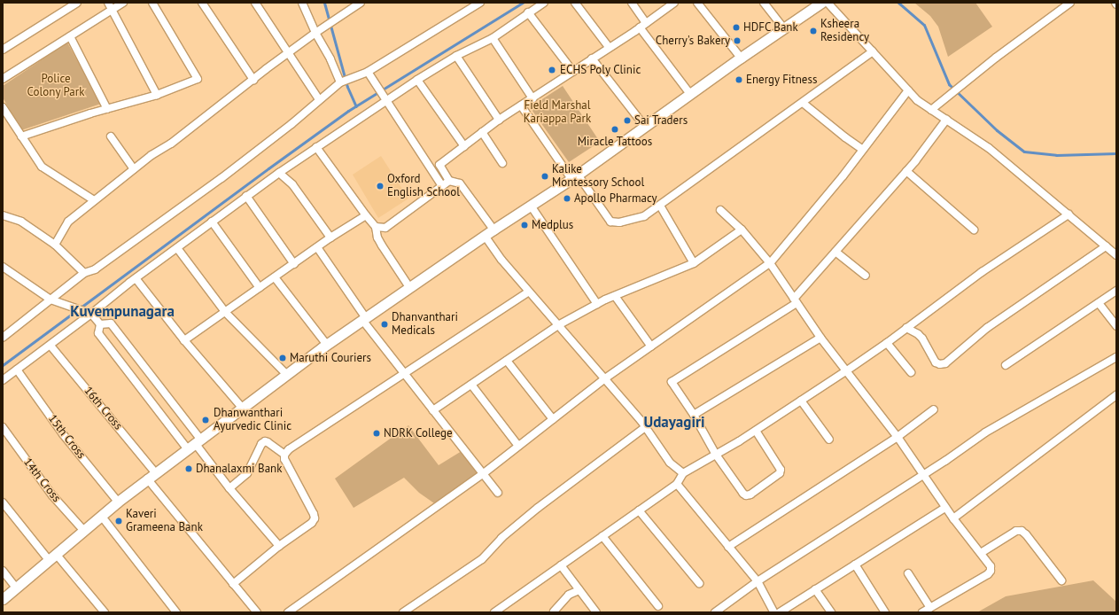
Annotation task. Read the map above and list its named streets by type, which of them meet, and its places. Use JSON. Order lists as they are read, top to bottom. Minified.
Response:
{"streets":{"street":["16th Cross","15th Cross","14th Cross"]},"districts":["Kuvempunagara","Udayagiri"],"parks":["Police Colony Park","Field Marshal Kariappa Park"],"places":["HDFC Bank","Ksheera Residency","Cherry's Bakery","ECHS Poly Clinic","Energy Fitness","Sai Traders","Miracle Tattoos","Kalike Montessory School","Oxford English School","Apollo Pharmacy","Medplus","Dhanvanthari Medicals","Maruthi Couriers","Dhanwanthari Ayurvedic Clinic","NDRK College","Dhanalaxmi Bank","Kaveri Grameena Bank"]}
